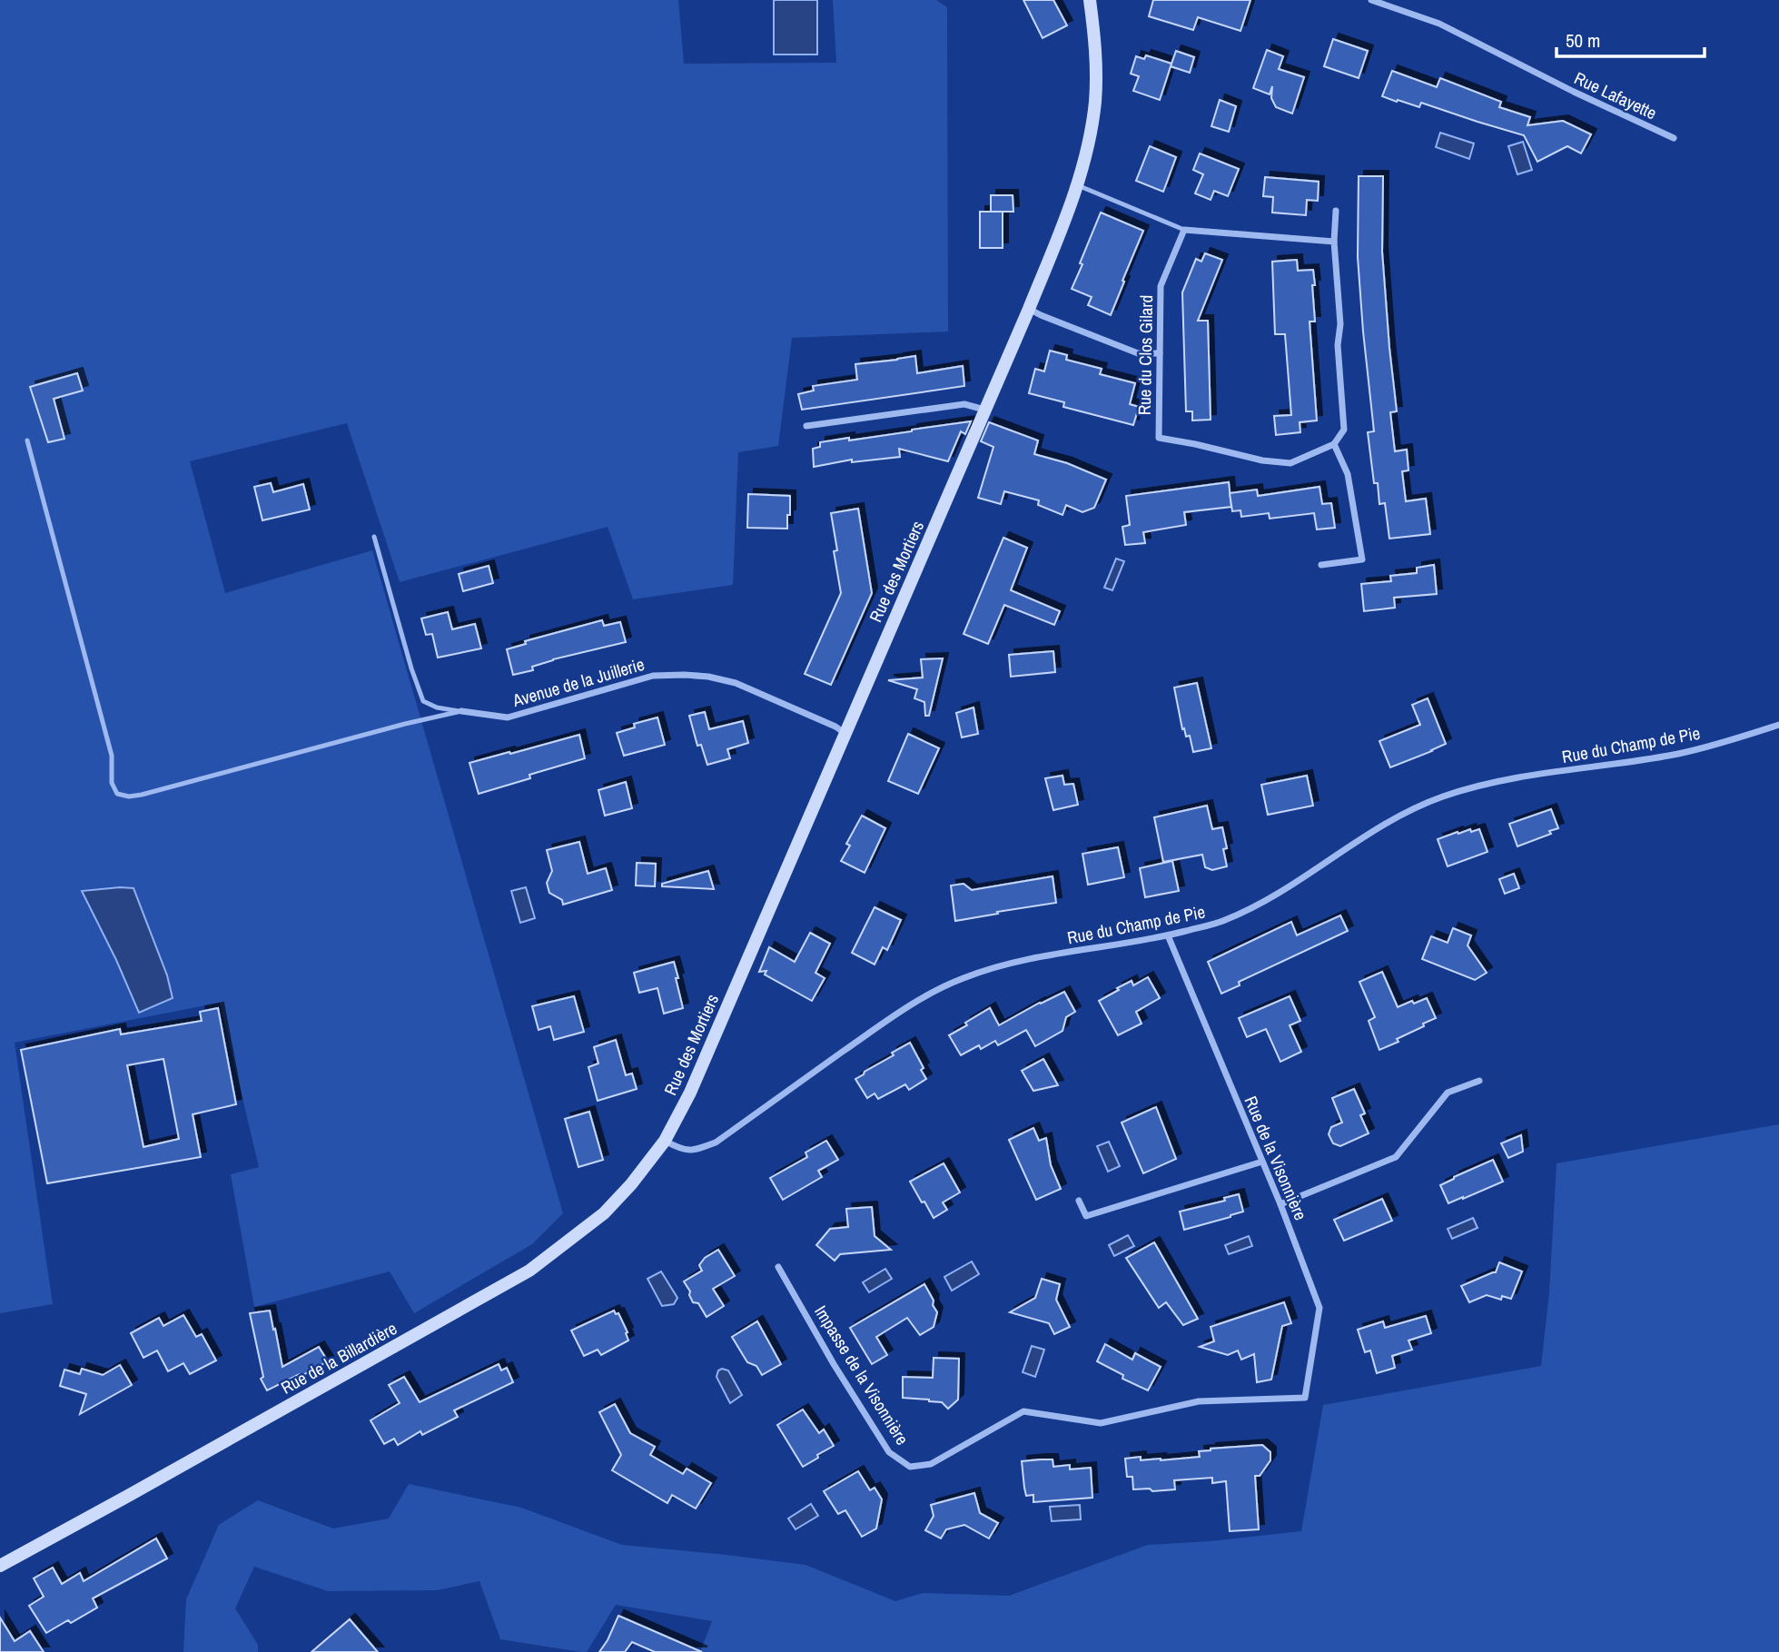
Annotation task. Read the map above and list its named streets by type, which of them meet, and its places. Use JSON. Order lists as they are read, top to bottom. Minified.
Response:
{"streets":{"street":["Rue Lafayette","Rue du Clos Gilard","Rue des Mortiers","Avenue de la Juillerie","Rue du Champ de Pie","Rue de la Visonnière","Rue de la Billardière","Impasse de la Visonnière"]},"crossings":[["Rue des Mortiers","Avenue de la Juillerie"],["Rue des Mortiers","Rue du Champ de Pie"],["Rue des Mortiers","Rue de la Billardière"],["Rue du Champ de Pie","Rue de la Visonnière"],["Rue du Champ de Pie","Rue de la Billardière"],["Rue de la Visonnière","Impasse de la Visonnière"]],"scale_bar":"50 m"}
